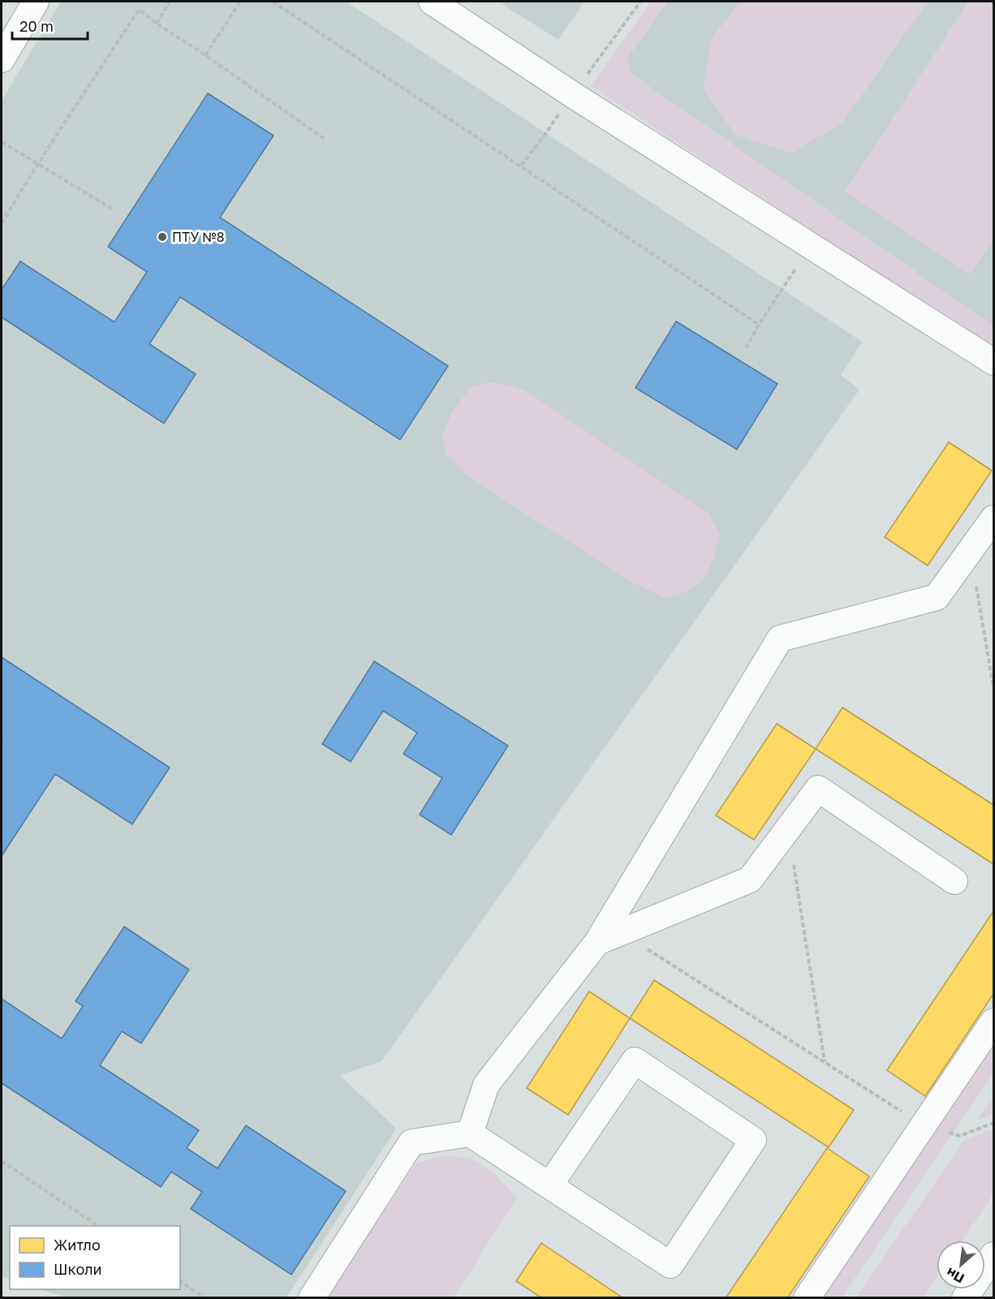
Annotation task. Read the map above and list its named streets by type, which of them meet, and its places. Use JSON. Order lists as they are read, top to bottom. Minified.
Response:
{"places":["ПТУ №8"],"legend":["Житло","Школи"],"scale_bar":"20 m","north":"bottom left"}
